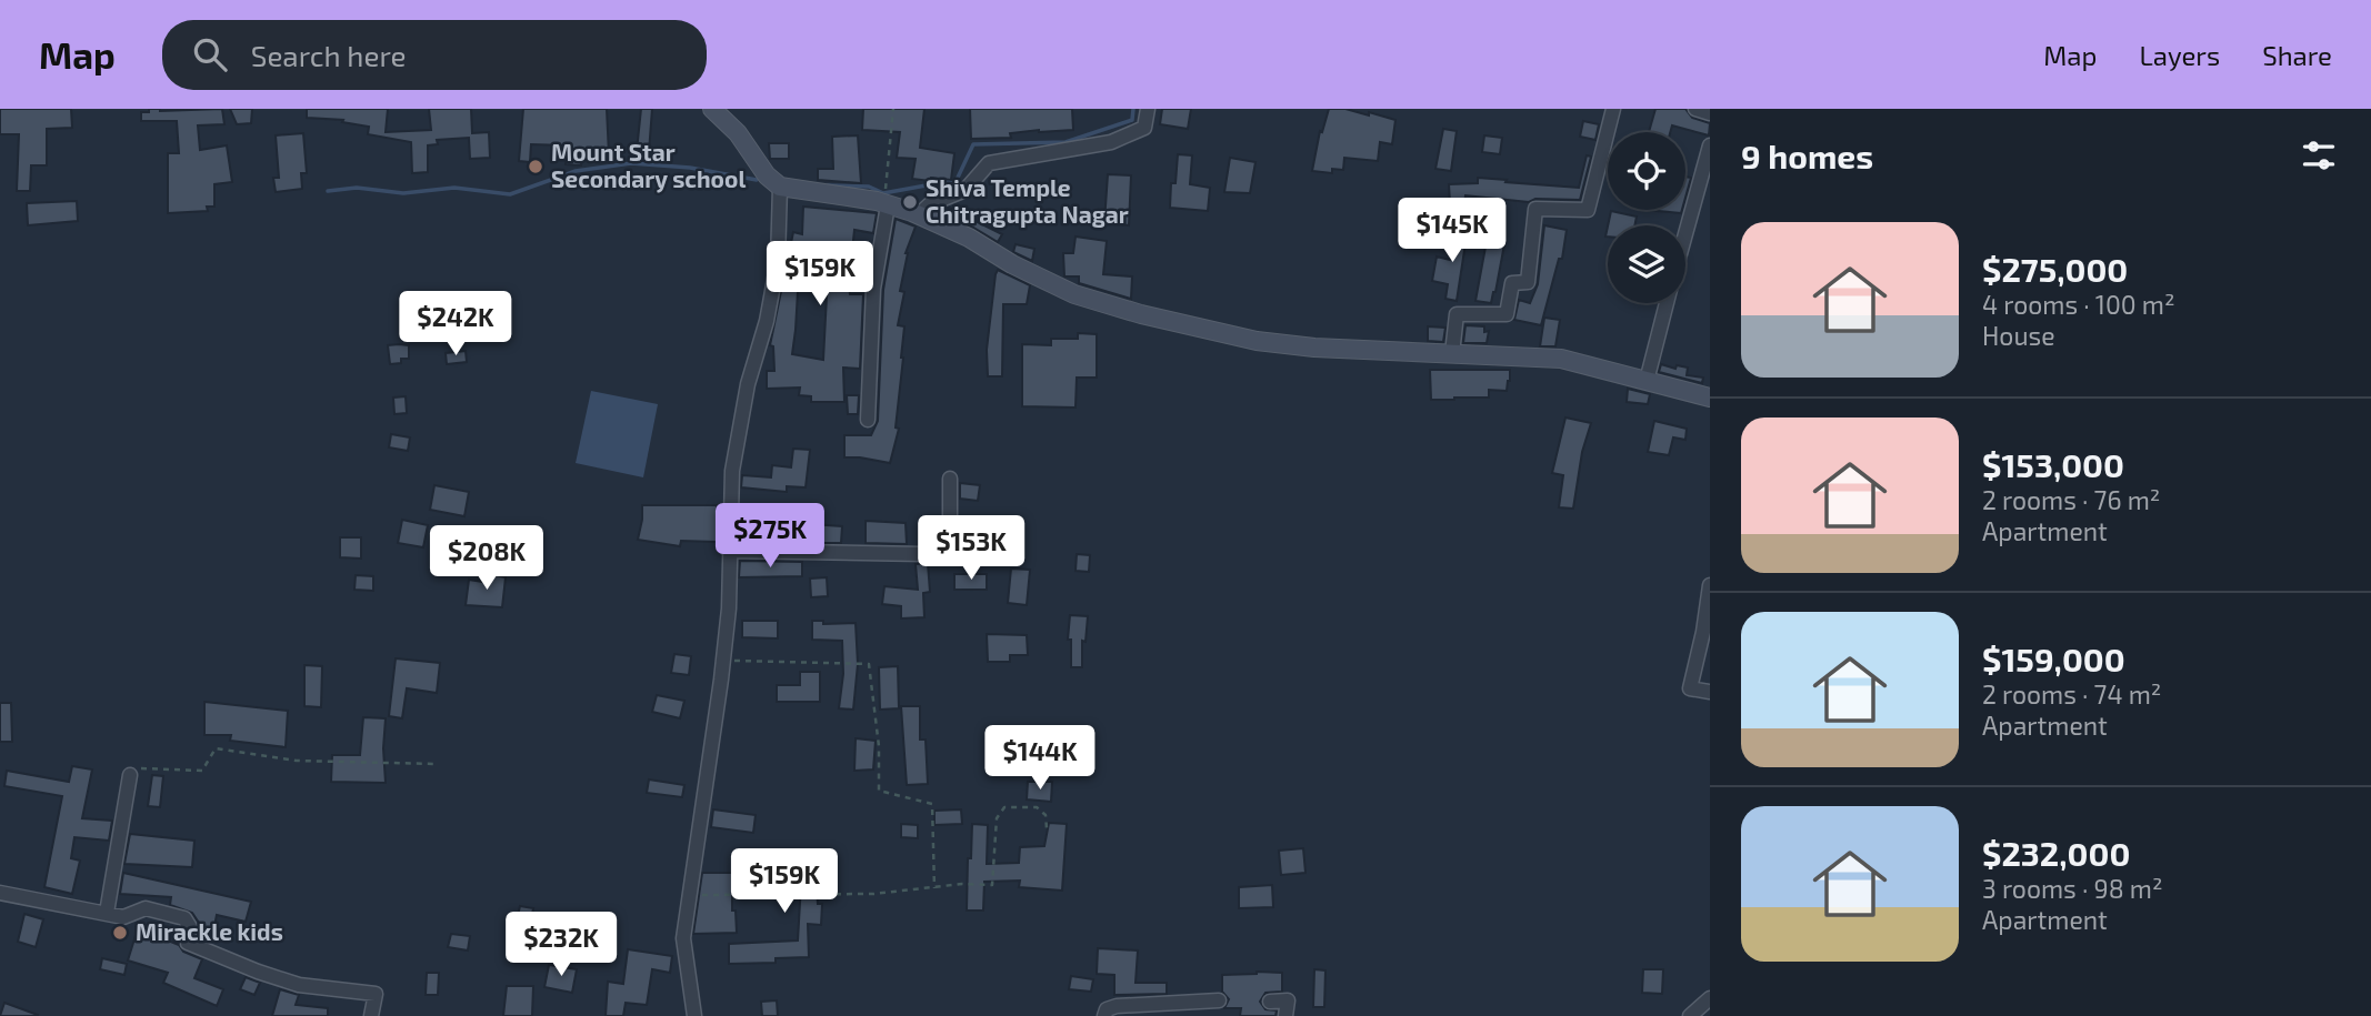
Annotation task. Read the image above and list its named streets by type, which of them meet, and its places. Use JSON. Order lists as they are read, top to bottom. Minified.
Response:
{"places":["Mount Star Secondary school","Shiva Temple Chitragupta Nagar","Mirackle kids"],"page":{"header":"Map","search":"Search here","nav":["Map","Layers","Share"],"heading":"9 homes","price":["$145K","$159K","$242K","$275K","$153K","$208K","$144K","$159K","$232K"],"list":[{"name":"$275,000","note":"4 rooms · 100 m² · House"},{"name":"$153,000","note":"2 rooms · 76 m² · Apartment"},{"name":"$159,000","note":"2 rooms · 74 m² · Apartment"},{"name":"$232,000","note":"3 rooms · 98 m² · Apartment"}]}}
